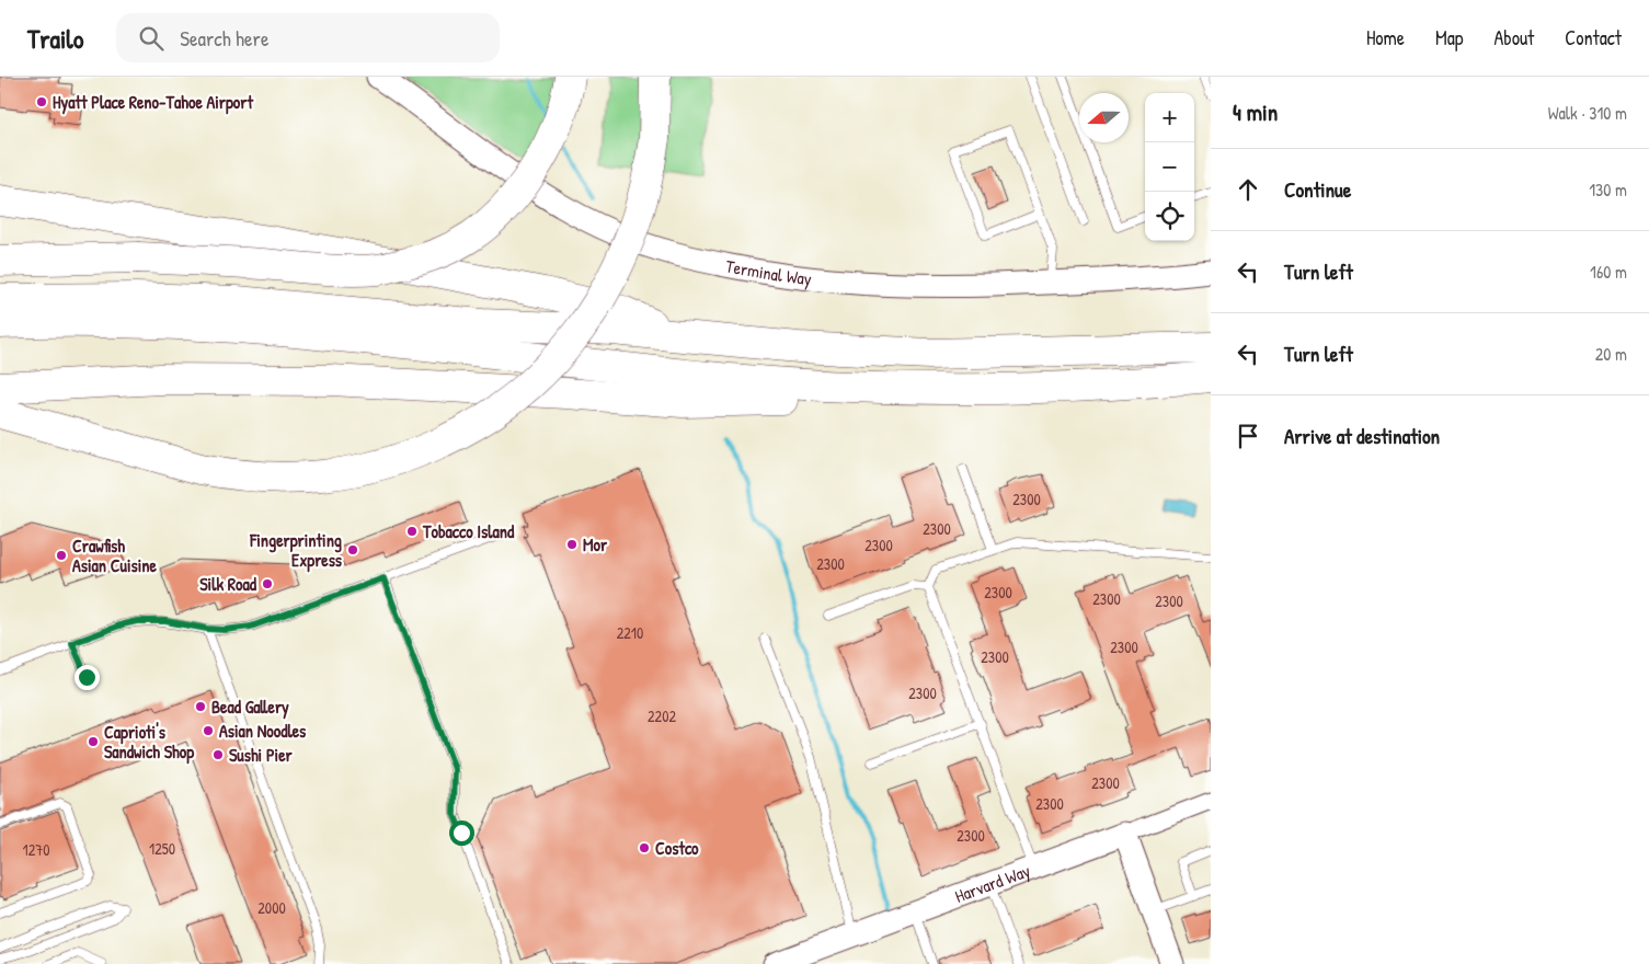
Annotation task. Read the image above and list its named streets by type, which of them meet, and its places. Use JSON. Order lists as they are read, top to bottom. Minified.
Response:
{"streets":{"street":["Terminal Way","Harvard Way"]},"places":["Hyatt Place Reno-Tahoe Airport","Tobacco Island","Mor","Fingerprinting Express","Crawfish Asian Cuisine","Silk Road","Bead Gallery","Asian Noodles","Caprioti's Sandwich Shop","Sushi Pier","Costco"],"house_numbers":["2300","2300","2300","2300","2300","2300","2300","2210","2300","2300","2300","2202","2300","2300","2300","1250","1270","2000"],"north":"left","page":{"header":"Trailo","search":"Search here","nav":["Home","Map","About","Contact"],"heading":["4 min","Walk · 310 m"],"map_buttons":["+","−"],"list":[["Continue","130 m"],["Turn left","160 m"],["Turn left","20 m"],"Arrive at destination"]}}
